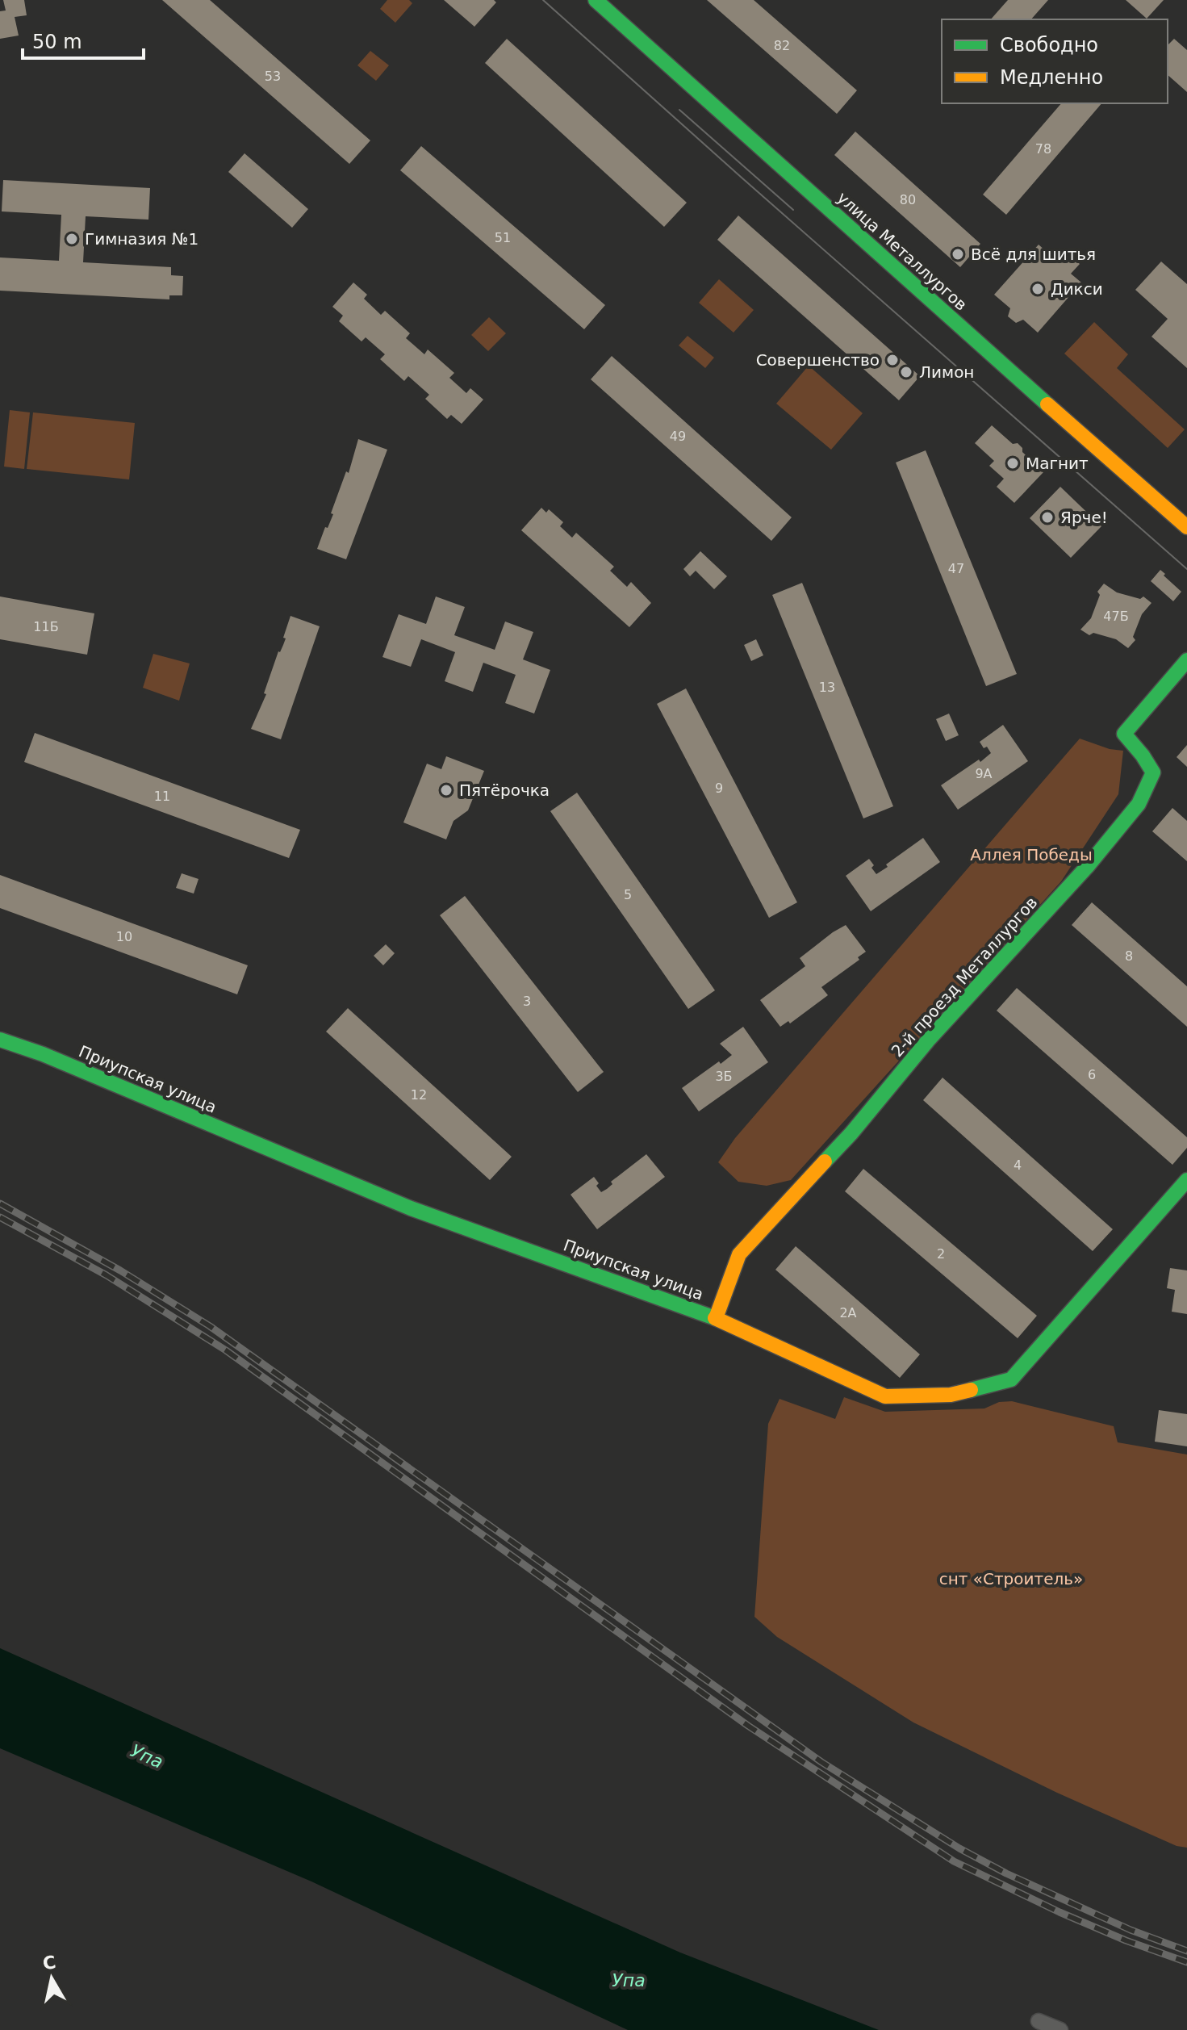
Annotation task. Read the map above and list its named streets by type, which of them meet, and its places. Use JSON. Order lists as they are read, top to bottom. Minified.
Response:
{"streets":{"street":["улица Металлургов","2-й проезд Металлургов","Приупская улица"]},"crossings":[["2-й проезд Металлургов","Приупская улица"]],"water":["Упа"],"parks":["Аллея Победы","снт «Строитель»"],"places":["Гимназия №1","Всё для шитья","Дикси","Совершенство","Лимон","Магнит","Ярче!","Пятёрочка"],"house_numbers":["82","53","78","80","51","49","47","47Б","11Б","13","9А","9","11","5","10","8","3","6","3Б","12","4","2","2А"],"legend":["Свободно","Медленно"],"scale_bar":"50 m","north":"top"}
